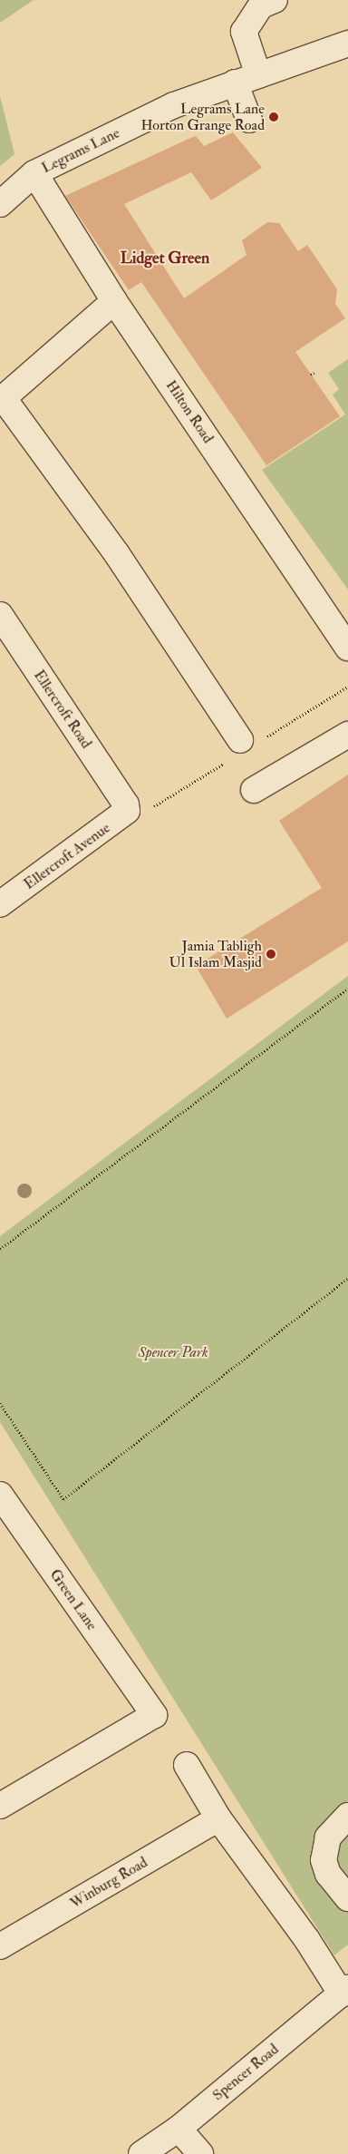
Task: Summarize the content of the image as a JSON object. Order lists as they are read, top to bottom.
{
  "streets": {
    "street": [
      "Legrams Lane",
      "Hilton Road",
      "Ellercroft Road",
      "Ellercroft Avenue",
      "Green Lane",
      "Winburg Road",
      "Spencer Road"
    ]
  },
  "crossings": [
    ["Legrams Lane", "Hilton Road"],
    ["Ellercroft Road", "Ellercroft Avenue"]
  ],
  "districts": ["Lidget Green"],
  "parks": ["Spencer Park"],
  "places": ["Legrams Lane Horton Grange Road", "Jamia Tabligh Ul Islam Masjid"]
}
